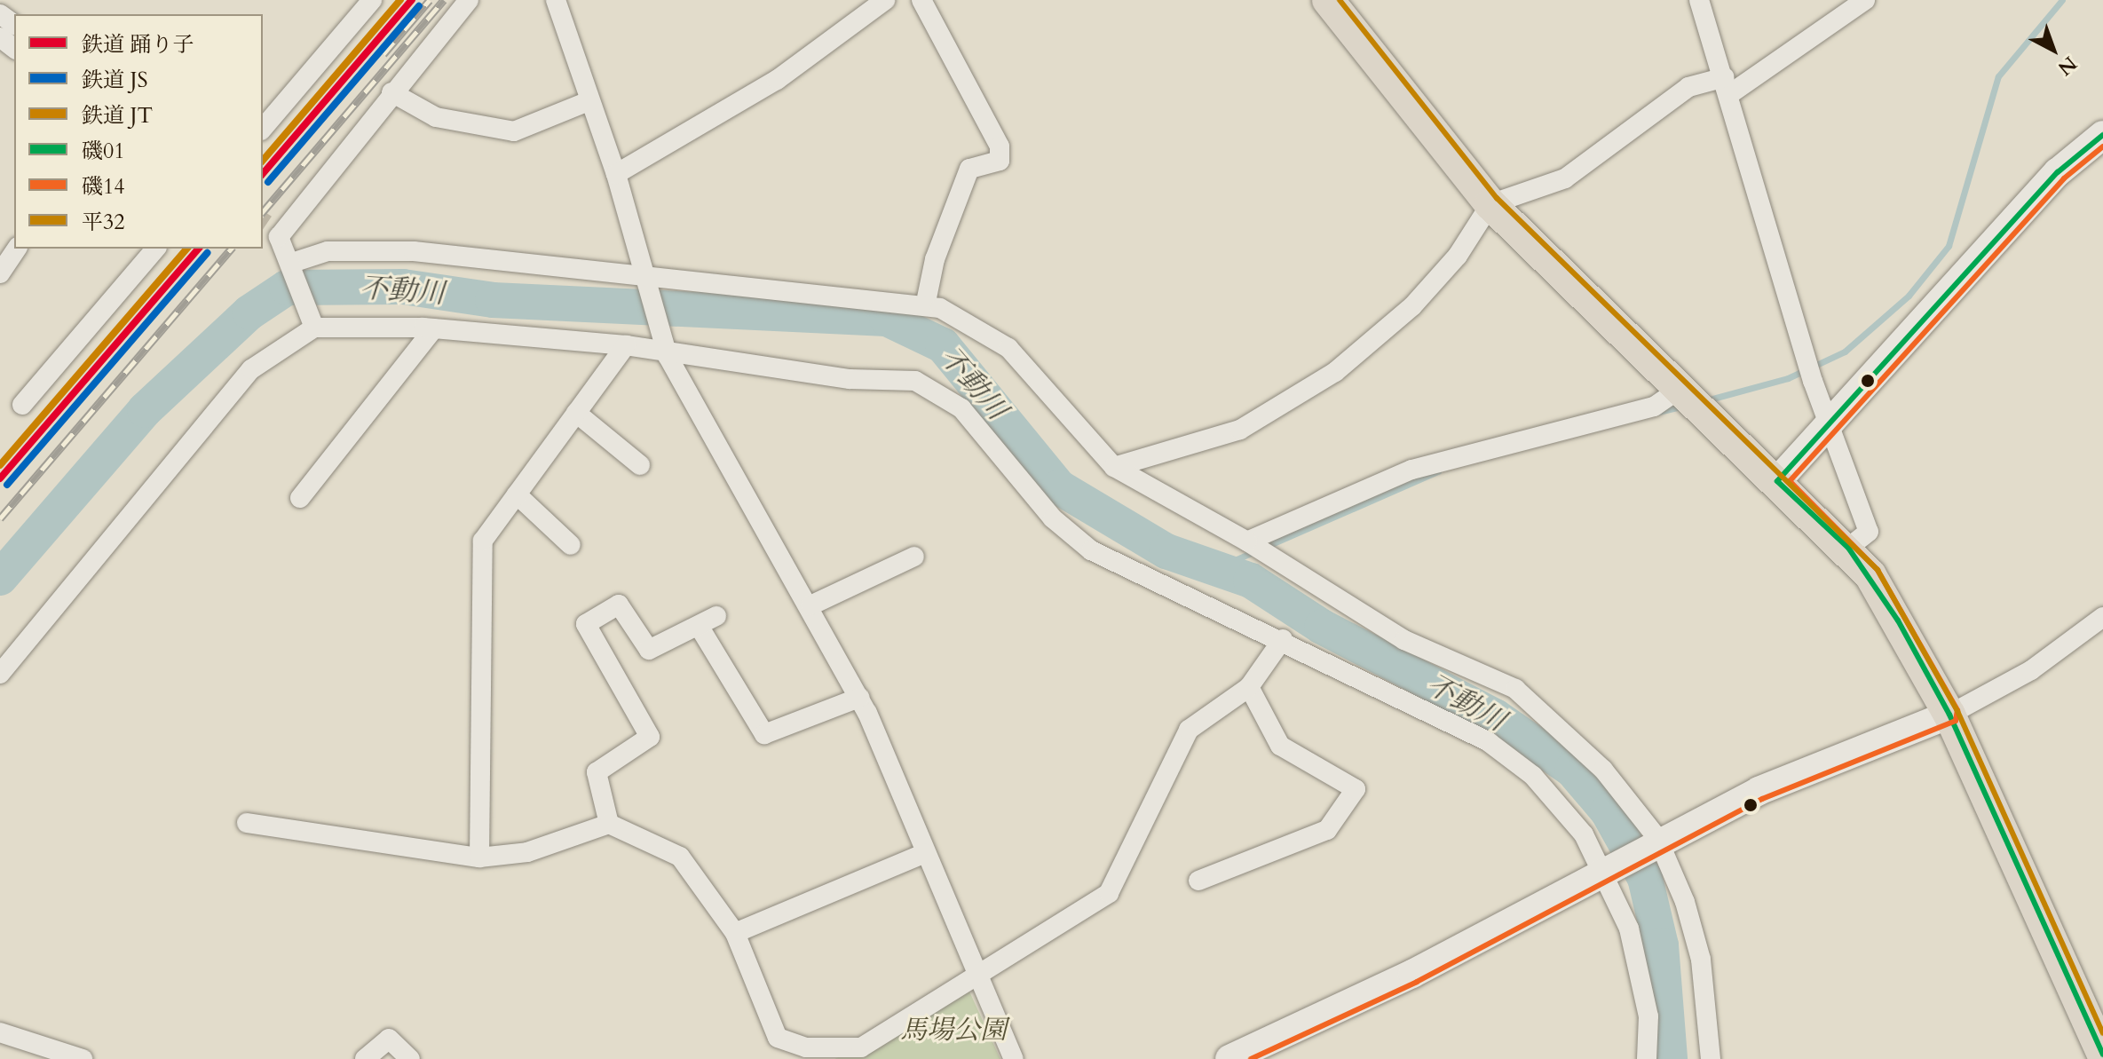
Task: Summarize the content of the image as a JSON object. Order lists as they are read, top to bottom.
{
  "water": ["不動川"],
  "parks": ["馬場公園"],
  "lines": [
    "rail line 踊り子",
    "rail line JT",
    "transit line 平32",
    "rail line JS",
    "transit line 磯01",
    "transit line 磯14"
  ],
  "legend": [
    "鉄道 踊り子",
    "鉄道 JS",
    "鉄道 JT",
    "磯01",
    "磯14",
    "平32"
  ],
  "north": "bottom right"
}
